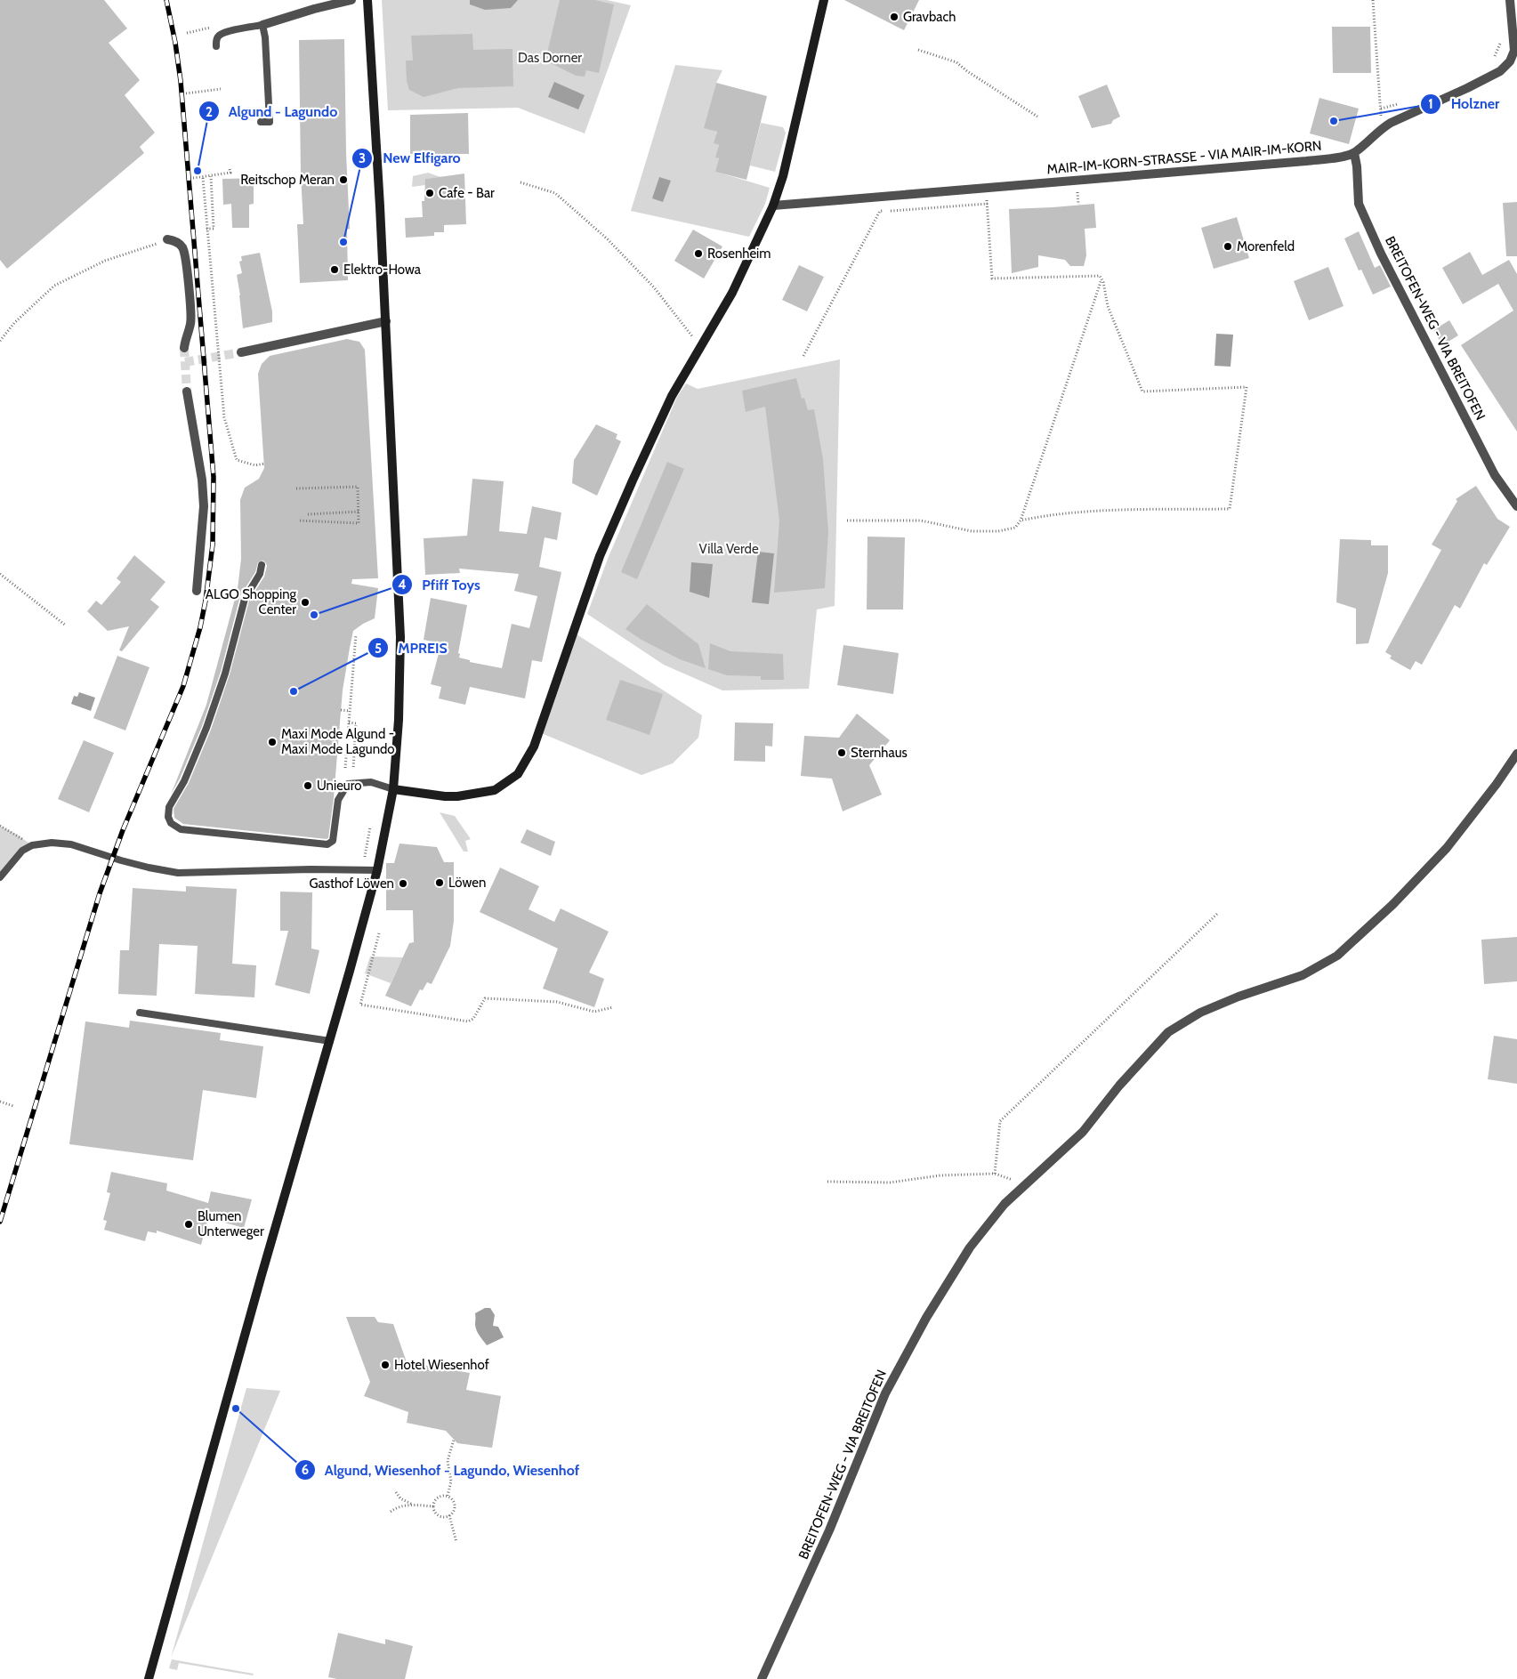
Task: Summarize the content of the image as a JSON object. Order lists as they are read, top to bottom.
{
  "streets": {
    "street": ["MAIR-IM-KORN-STRASSE - VIA MAIR-IM-KORN", "BREITOFEN-WEG - VIA BREITOFEN"]
  },
  "crossings": [
    ["MAIR-IM-KORN-STRASSE - VIA MAIR-IM-KORN", "BREITOFEN-WEG - VIA BREITOFEN"]
  ],
  "parks": ["Das Dorner", "Villa Verde"],
  "places": [
    "Gravbach",
    "Holzner",
    "Algund - Lagundo",
    "Reitschop Meran",
    "Cafe - Bar",
    "New Elfigaro",
    "Morenfeld",
    "Rosenheim",
    "Elektro-Howa",
    "ALGO Shopping Center",
    "Pfiff Toys",
    "MPREIS",
    "Maxi Mode Algund - Maxi Mode Lagundo",
    "Sternhaus",
    "Unieuro",
    "Löwen",
    "Gasthof Löwen",
    "Blumen Unterweger",
    "Hotel Wiesenhof",
    "Algund, Wiesenhof - Lagundo, Wiesenhof"
  ]
}
